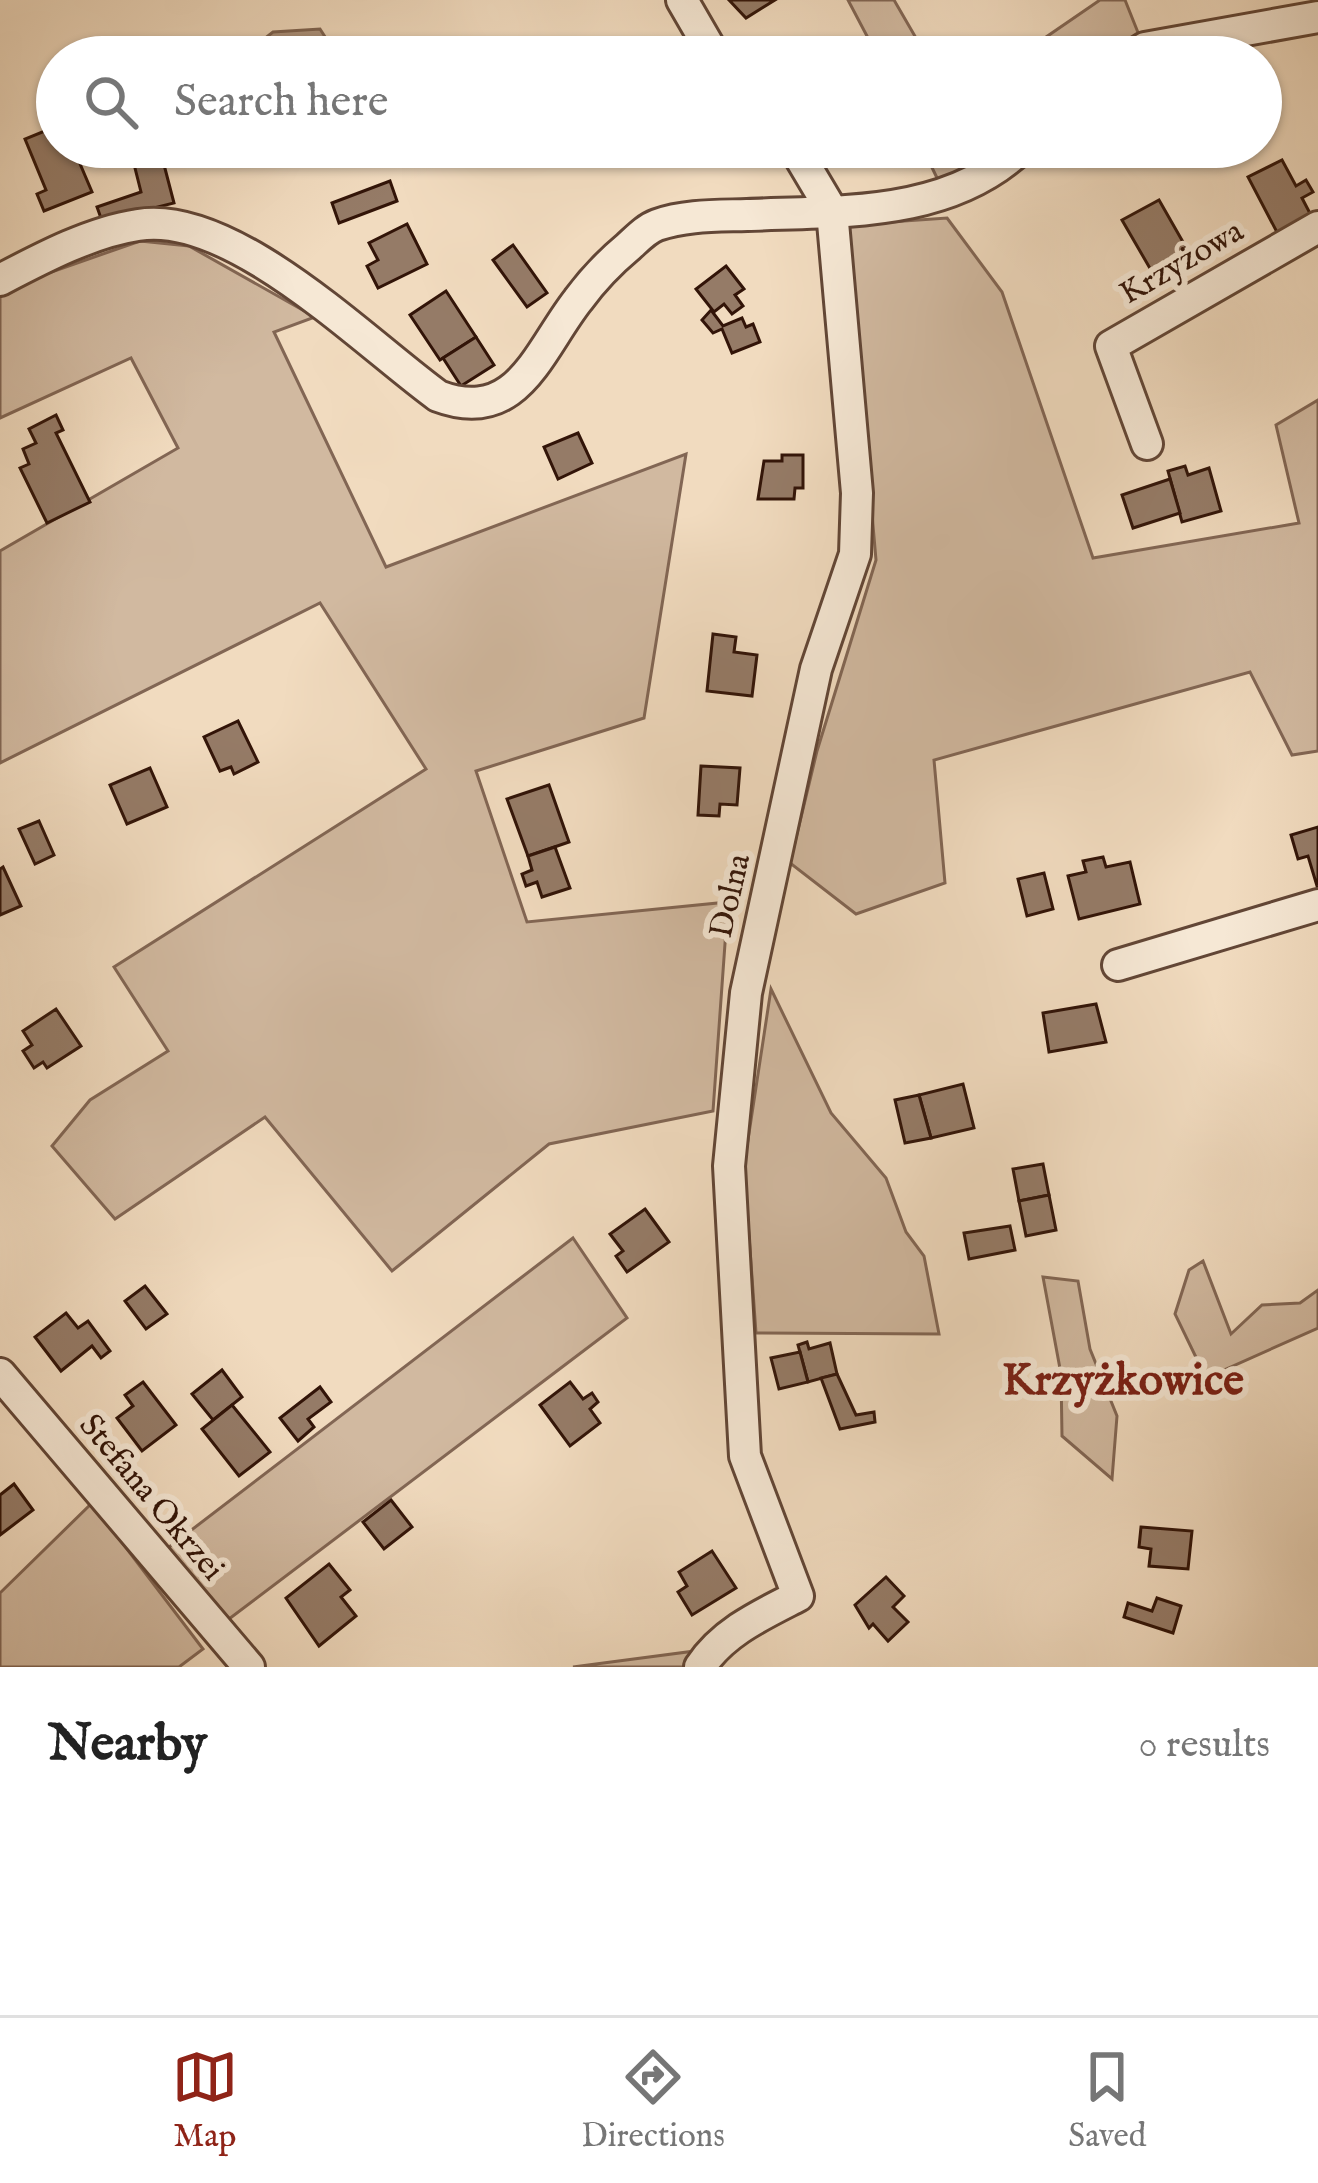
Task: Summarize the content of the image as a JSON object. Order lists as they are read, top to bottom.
{
  "streets": {
    "street": ["Krzyżowa", "Dolna", "Stefana Okrzei"]
  },
  "districts": ["Krzyżkowice"],
  "page": {
    "search": "Search here",
    "heading": ["Nearby", "0 results"],
    "nav": ["Map", "Directions", "Saved"]
  }
}
